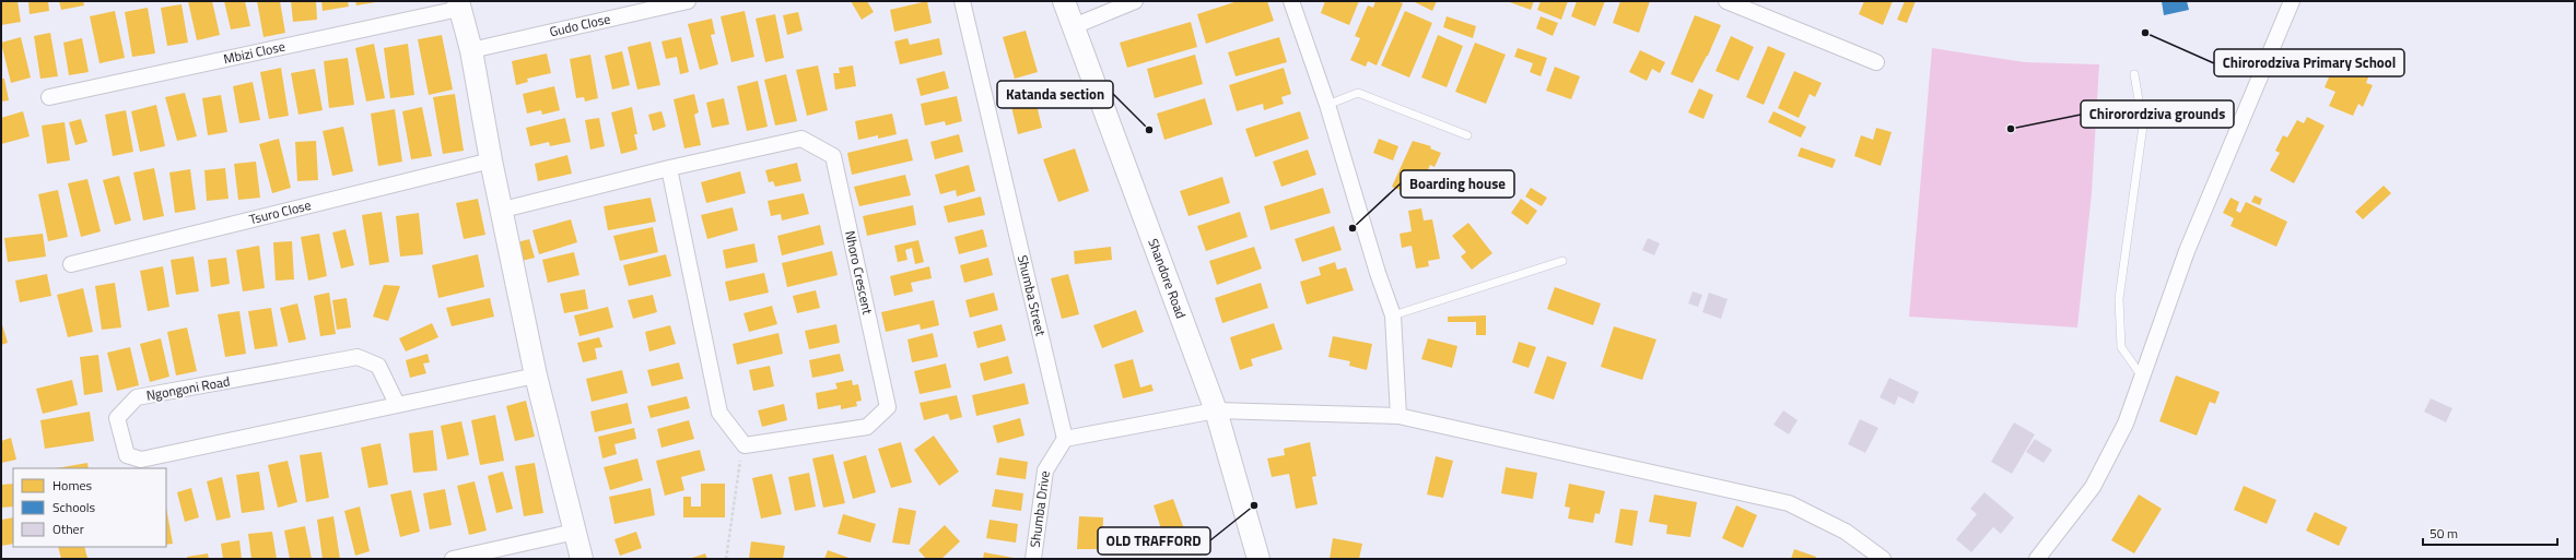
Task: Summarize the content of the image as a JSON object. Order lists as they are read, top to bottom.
{
  "streets": {
    "street": [
      "Gudo Close",
      "Mbizi Close",
      "Tsuro Close",
      "Nhoro Crescent",
      "Shandore Road",
      "Shumba Street",
      "Ngongoni Road",
      "Shumba Drive"
    ]
  },
  "crossings": [
    ["Shumba Street", "Shumba Drive"]
  ],
  "places": [
    "Chirorodziva Primary School",
    "Chirorordziva grounds",
    "Katanda section",
    "Boarding house",
    "OLD TRAFFORD"
  ],
  "legend": ["Homes", "Schools", "Other"],
  "scale_bar": "50 m"
}
